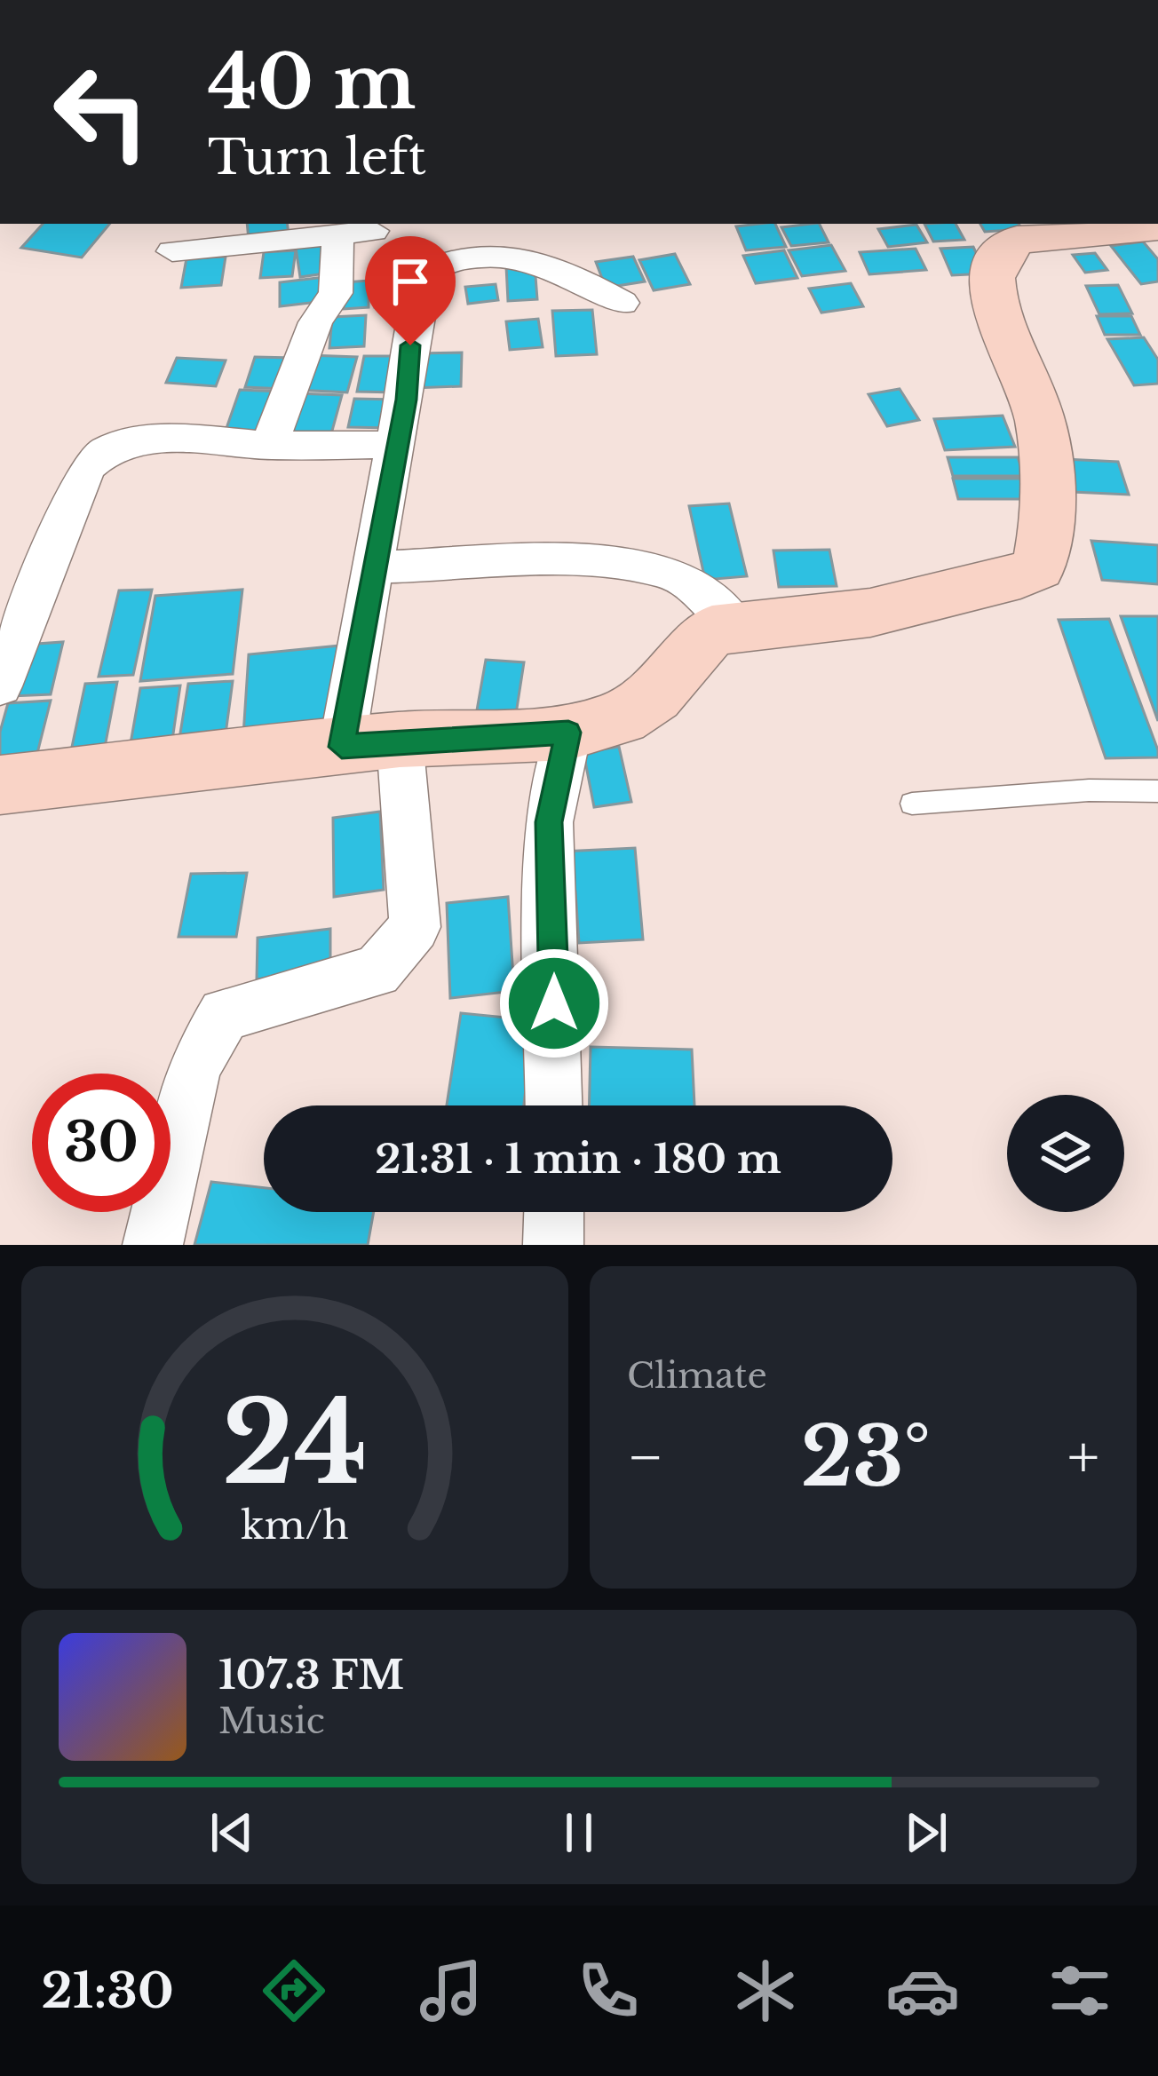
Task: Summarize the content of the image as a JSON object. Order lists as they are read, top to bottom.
{
  "page": {
    "turn": ["40 m", "Turn left"],
    "limit": "30",
    "trip": "21:31 · 1 min · 180 m",
    "tile": "Climate",
    "heat": ["−", "23°", "+"],
    "song": ["107.3 FM", "Music"],
    "tabs": "21:30",
    "gauge": ["24", "km/h"]
  }
}
